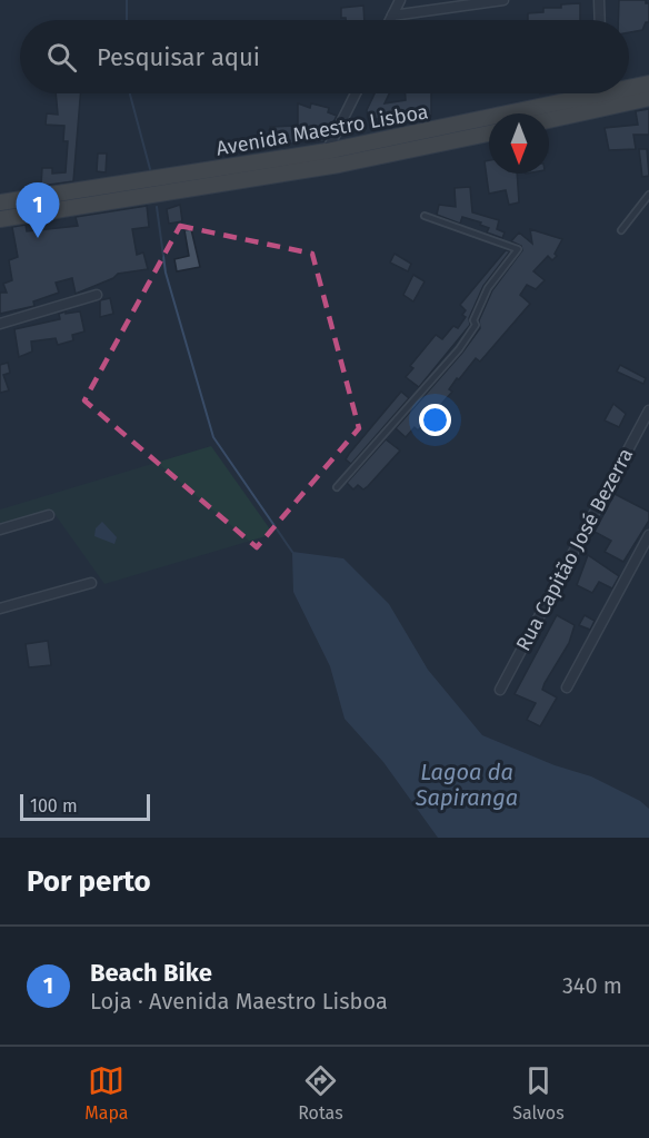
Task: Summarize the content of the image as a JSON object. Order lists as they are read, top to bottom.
{
  "streets": {
    "highway": ["Avenida Maestro Lisboa"],
    "street": ["Rua Capitão José Bezerra"]
  },
  "water": ["Lagoa da Sapiranga"],
  "scale_bar": "100 m",
  "north": "bottom",
  "page": {
    "search": "Pesquisar aqui",
    "pins": "1",
    "scale": "100 m",
    "heading": "Por perto",
    "list": [
      {
        "mark": "1",
        "name": "Beach Bike",
        "note": "Loja · Avenida Maestro Lisboa",
        "value": "340 m"
      }
    ],
    "nav": ["Mapa", "Rotas", "Salvos"]
  }
}
